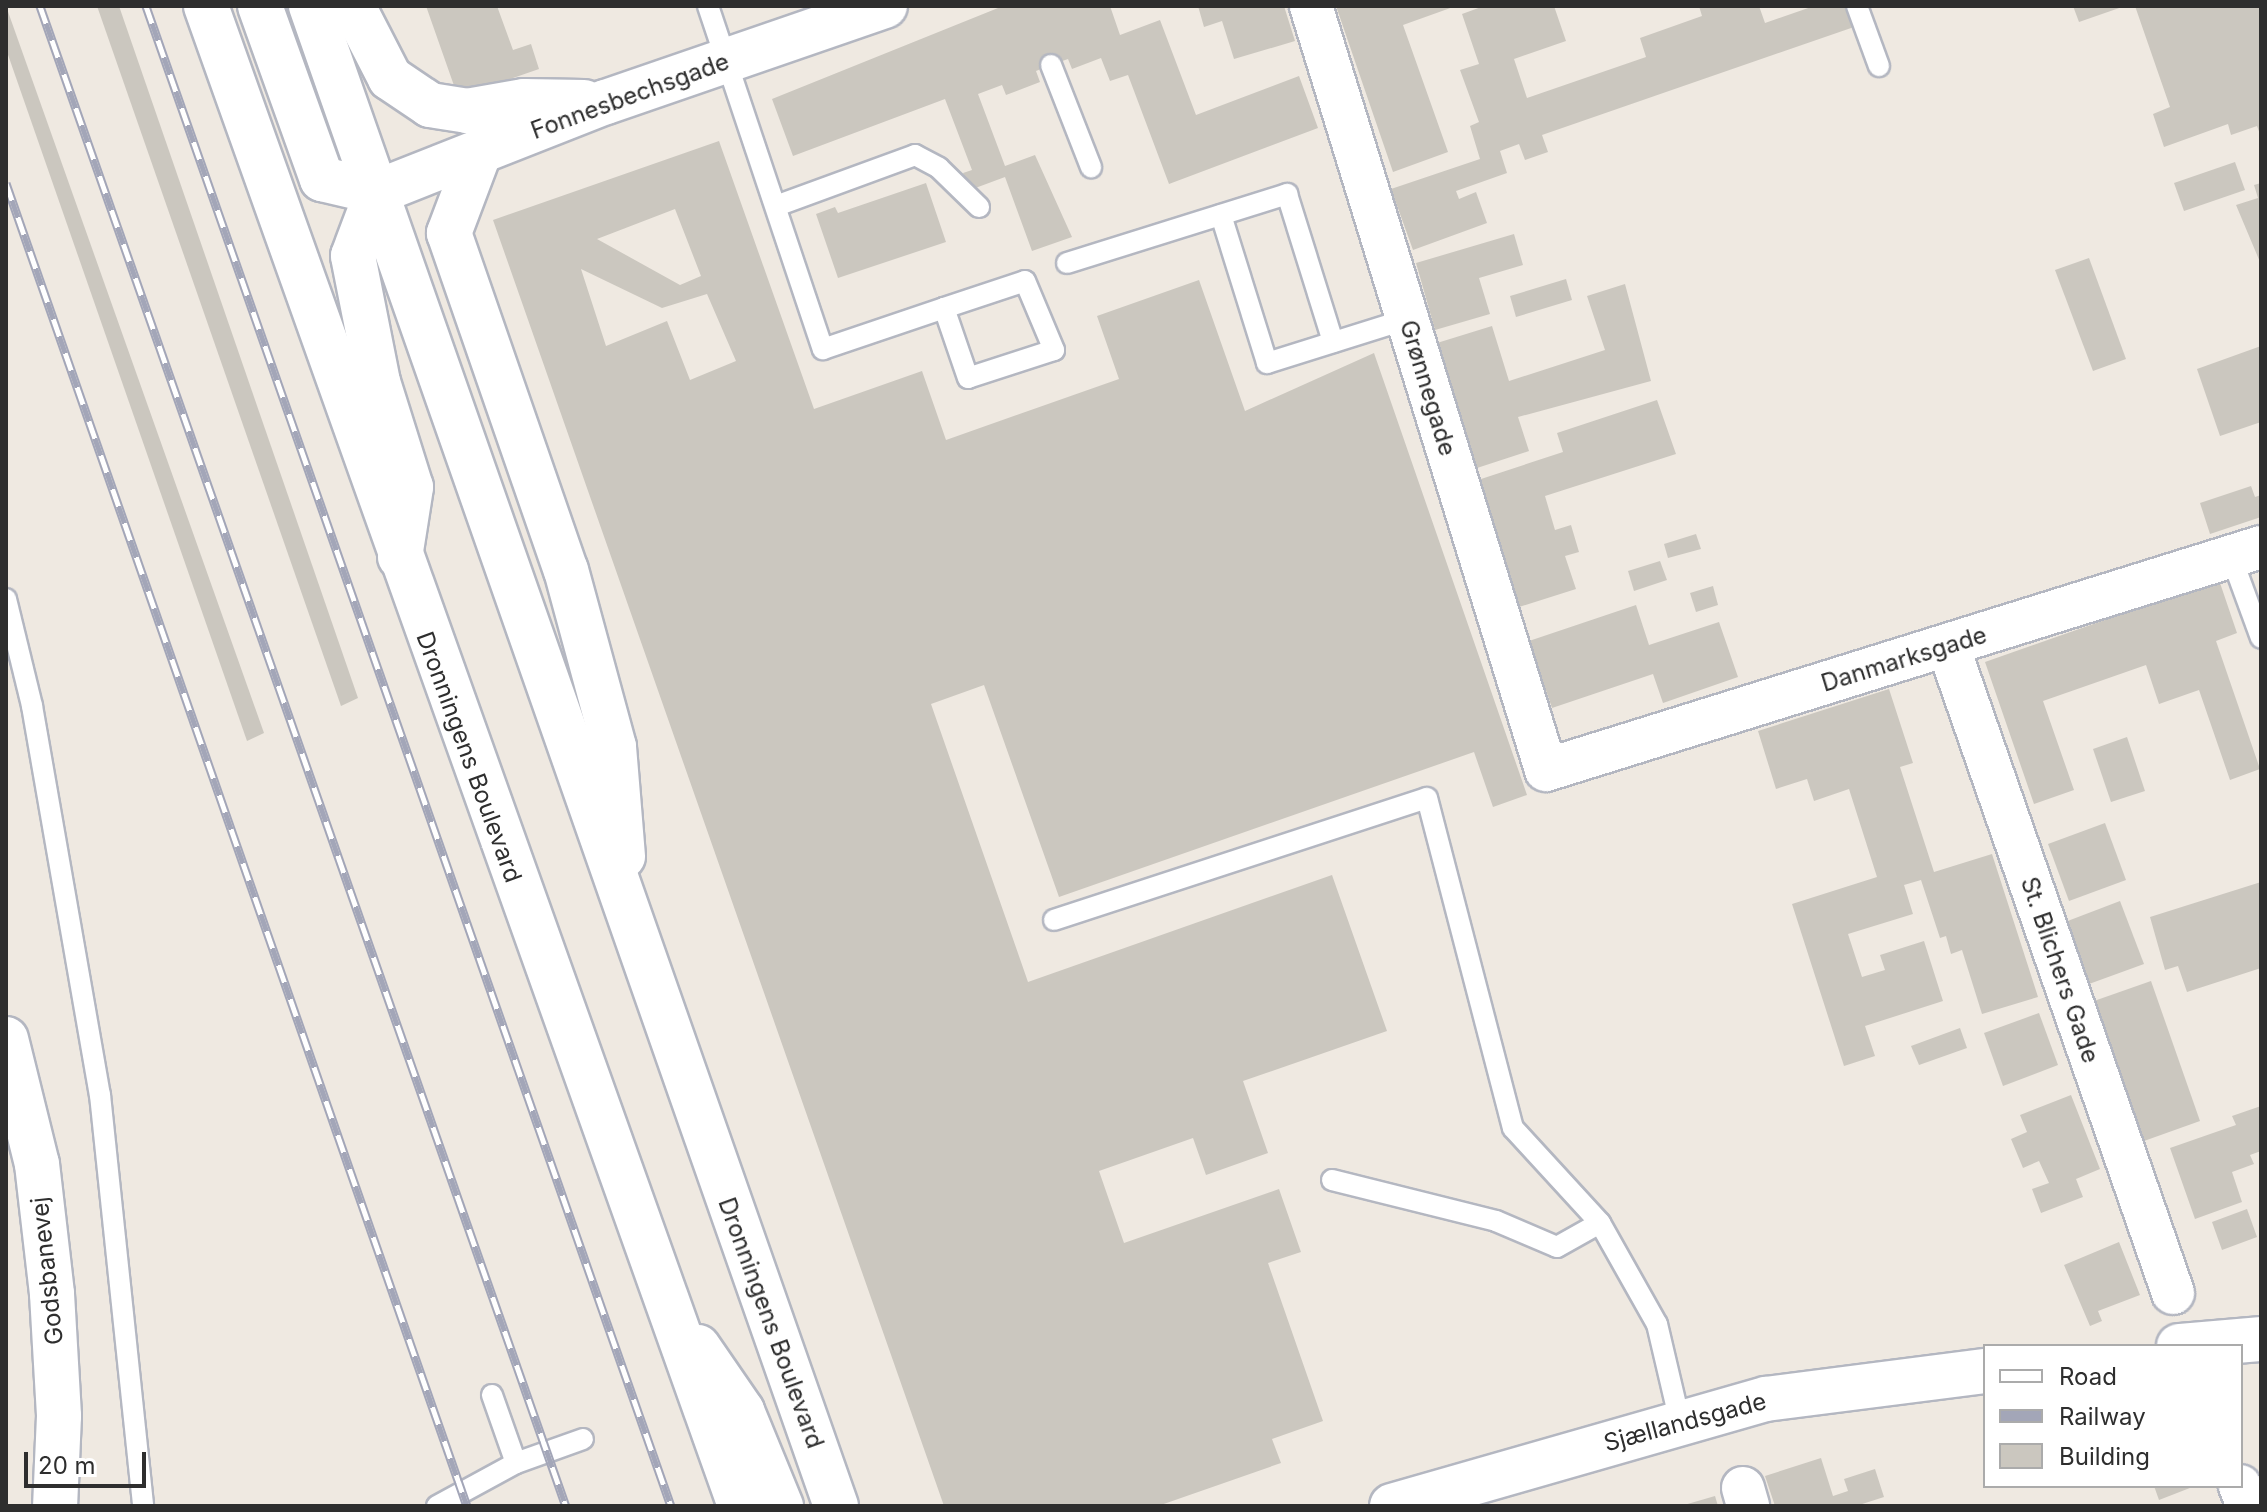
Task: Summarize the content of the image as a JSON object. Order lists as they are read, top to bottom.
{
  "streets": {
    "main road": [
      "Fonnesbechsgade",
      "Dronningens Boulevard",
      "Godsbanevej",
      "Sjællandsgade"
    ],
    "street": ["Grønnegade", "Danmarksgade", "St. Blichers Gade"]
  },
  "crossings": [
    ["Fonnesbechsgade", "Dronningens Boulevard"],
    ["Grønnegade", "Danmarksgade"],
    ["Danmarksgade", "St. Blichers Gade"]
  ],
  "legend": ["Road", "Railway", "Building"],
  "scale_bar": "20 m"
}
